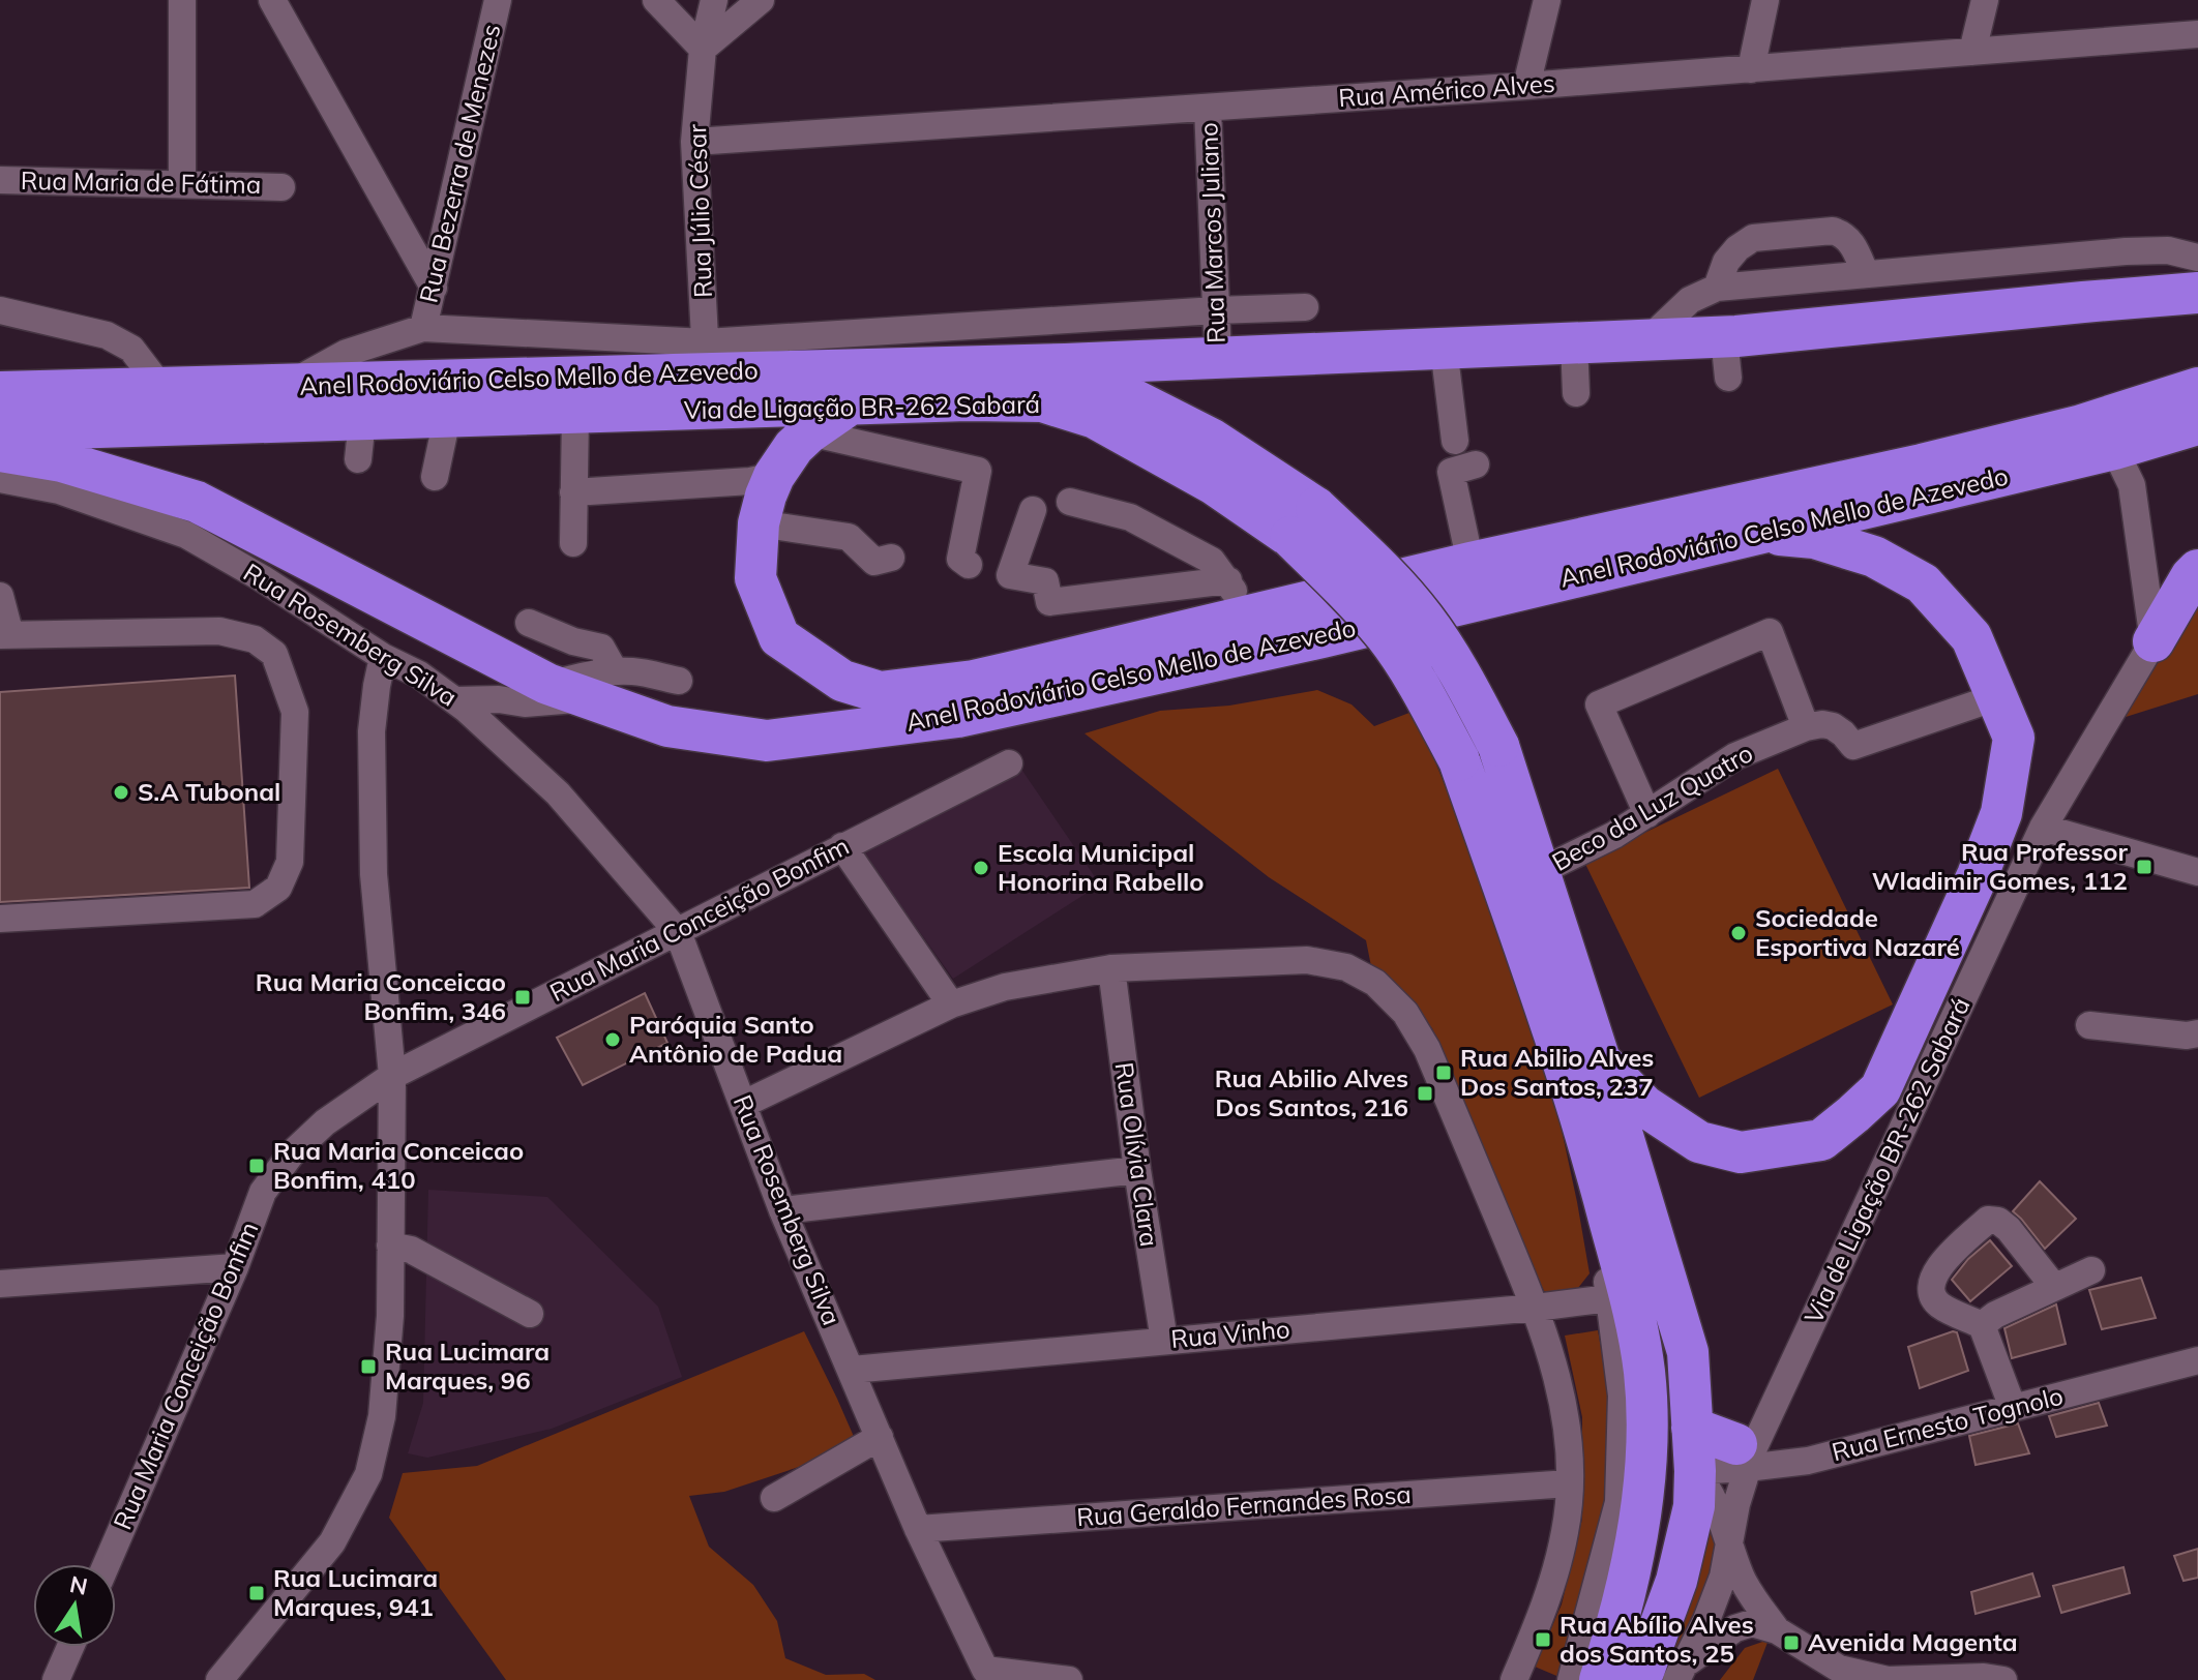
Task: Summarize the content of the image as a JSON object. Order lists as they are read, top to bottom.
{
  "streets": {
    "highway": ["Anel Rodoviário Celso Mello de Azevedo", "Via de Ligação BR-262 Sabará"],
    "street": [
      "Rua Américo Alves",
      "Rua Bezerra de Menezes",
      "Rua Maria de Fátima",
      "Rua Júlio César",
      "Rua Marcos Juliano",
      "Rua Rosemberg Silva",
      "Beco da Luz Quatro",
      "Rua Maria Conceição Bonfim",
      "Rua Olívia Clara",
      "Rua Vinho",
      "Rua Ernesto Tognolo",
      "Rua Geraldo Fernandes Rosa"
    ]
  },
  "crossings": [
    ["Rua Américo Alves", "Rua Júlio César"],
    ["Rua Américo Alves", "Rua Marcos Juliano"],
    ["Rua Júlio César", "Anel Rodoviário Celso Mello de Azevedo"],
    ["Rua Marcos Juliano", "Anel Rodoviário Celso Mello de Azevedo"],
    ["Anel Rodoviário Celso Mello de Azevedo", "Via de Ligação BR-262 Sabará"],
    ["Via de Ligação BR-262 Sabará", "Beco da Luz Quatro"],
    ["Via de Ligação BR-262 Sabará", "Rua Vinho"],
    ["Via de Ligação BR-262 Sabará", "Rua Ernesto Tognolo"],
    ["Rua Rosemberg Silva", "Rua Maria Conceição Bonfim"],
    ["Rua Rosemberg Silva", "Rua Vinho"],
    ["Rua Rosemberg Silva", "Rua Geraldo Fernandes Rosa"],
    ["Rua Olívia Clara", "Rua Vinho"]
  ],
  "places": {
    "other": [
      "S.A Tubonal",
      "Escola Municipal Honorina Rabello",
      "Sociedade Esportiva Nazaré",
      "Paróquia Santo Antônio de Padua"
    ],
    "transit": [
      "Rua Professor Wladimir Gomes, 112",
      "Rua Maria Conceicao Bonfim, 346",
      "Rua Abilio Alves Dos Santos, 237",
      "Rua Abilio Alves Dos Santos, 216",
      "Rua Maria Conceicao Bonfim, 410",
      "Rua Lucimara Marques, 96",
      "Rua Lucimara Marques, 941",
      "Rua Abílio Alves dos Santos, 25",
      "Avenida Magenta"
    ]
  },
  "north": "top"
}
